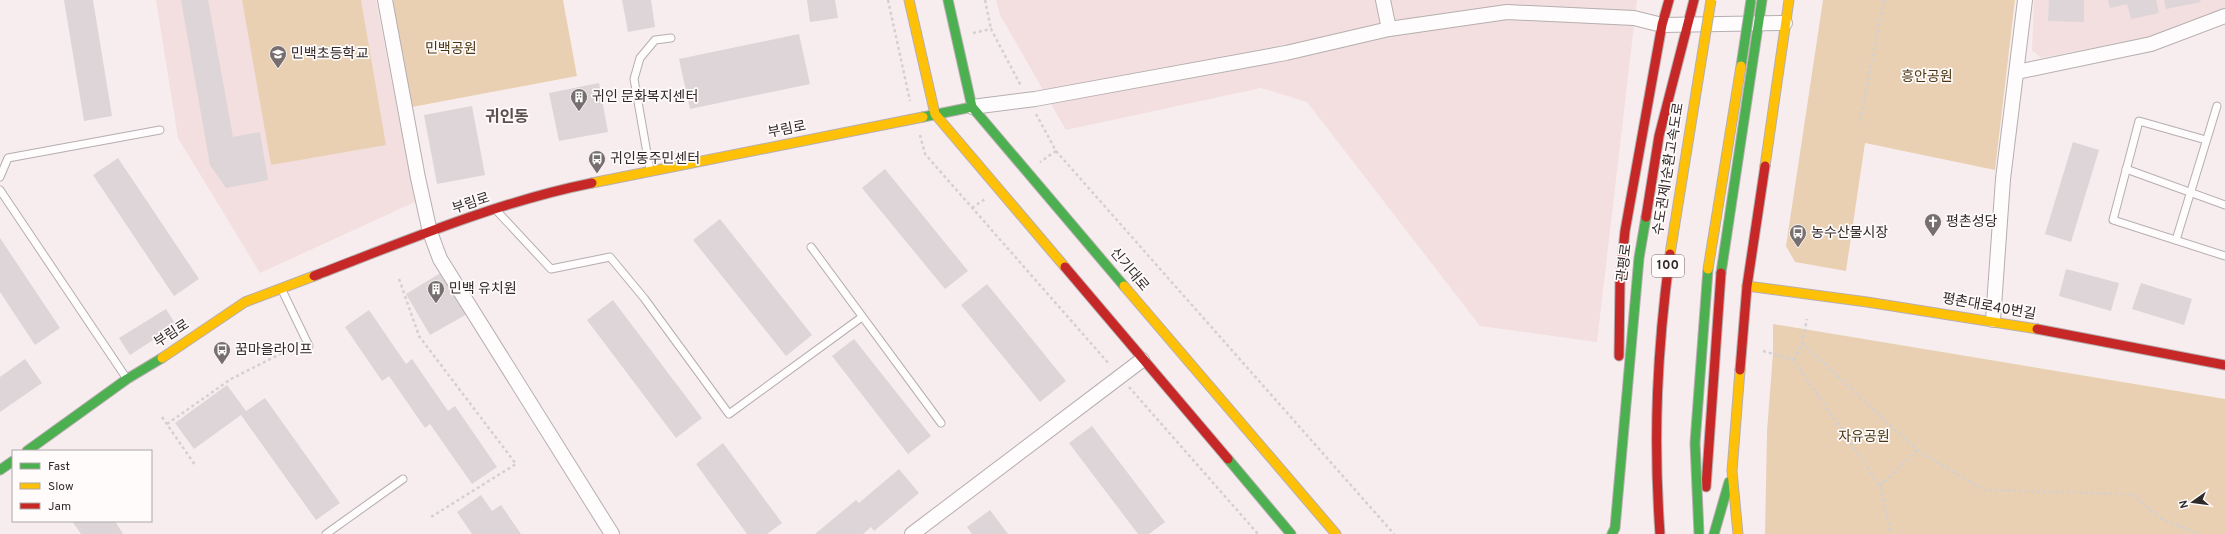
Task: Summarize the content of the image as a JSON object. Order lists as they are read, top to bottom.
{
  "streets": {
    "main road": [
      "부림로",
      "수도권제1순환고속도로",
      "관평로",
      "100",
      "신기대로",
      "평촌대로40번길"
    ]
  },
  "crossings": [
    ["부림로", "신기대로"]
  ],
  "districts": ["귀인동"],
  "parks": ["민백공원", "흥안공원", "자유공원"],
  "places": {
    "school or university": ["민백초등학교"],
    "building": ["귀인 문화복지센터", "민백 유치원"],
    "bus stop": ["귀인동주민센터", "농수산물시장", "꿈마을라이프"],
    "church": ["평촌성당"]
  },
  "legend": ["Fast", "Slow", "Jam"],
  "north": "left"
}
